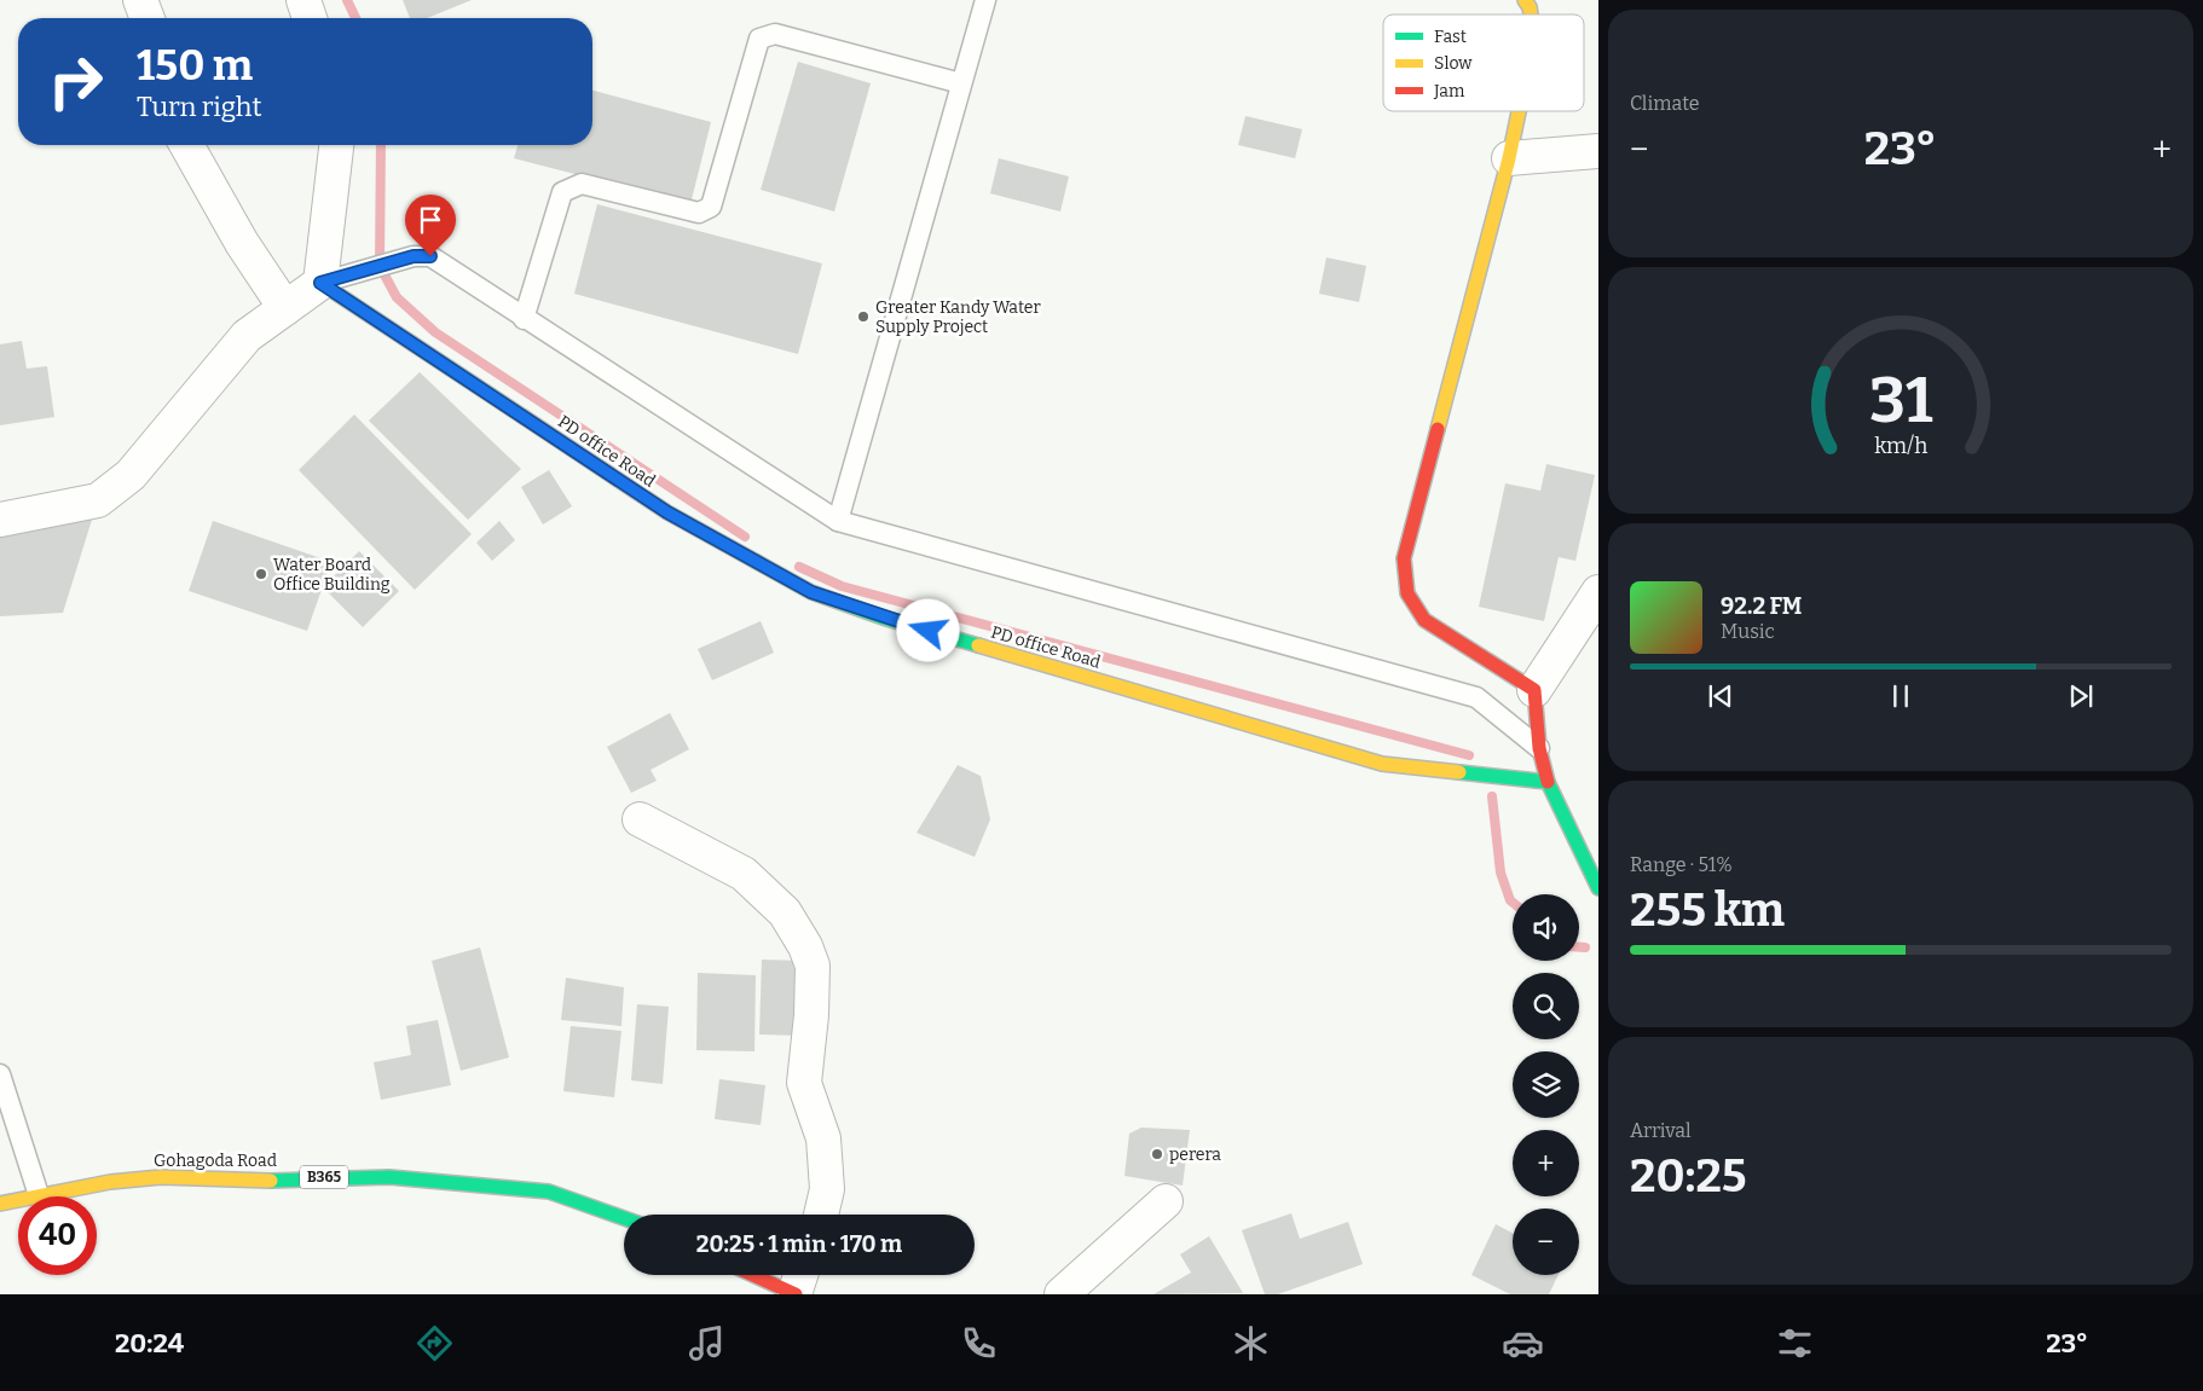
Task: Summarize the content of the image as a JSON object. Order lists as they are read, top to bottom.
{
  "streets": {
    "street": ["PD office Road", "Gohagoda Road", "B365"]
  },
  "places": ["Greater Kandy Water Supply Project", "Water Board Office Building", "perera"],
  "legend": ["Fast", "Slow", "Jam"],
  "page": {
    "tile": [
      "Climate",
      ["Range · 51%", "255 km"],
      ["Arrival", "20:25"]
    ],
    "turn": ["150 m", "Turn right"],
    "heat": ["−", "23°", "+"],
    "song": ["92.2 FM", "Music"],
    "map_buttons": ["+", "−"],
    "limit": "40",
    "trip": "20:25 · 1 min · 170 m",
    "tabs": ["20:24", "23°"],
    "gauge": ["31", "km/h"]
  }
}
